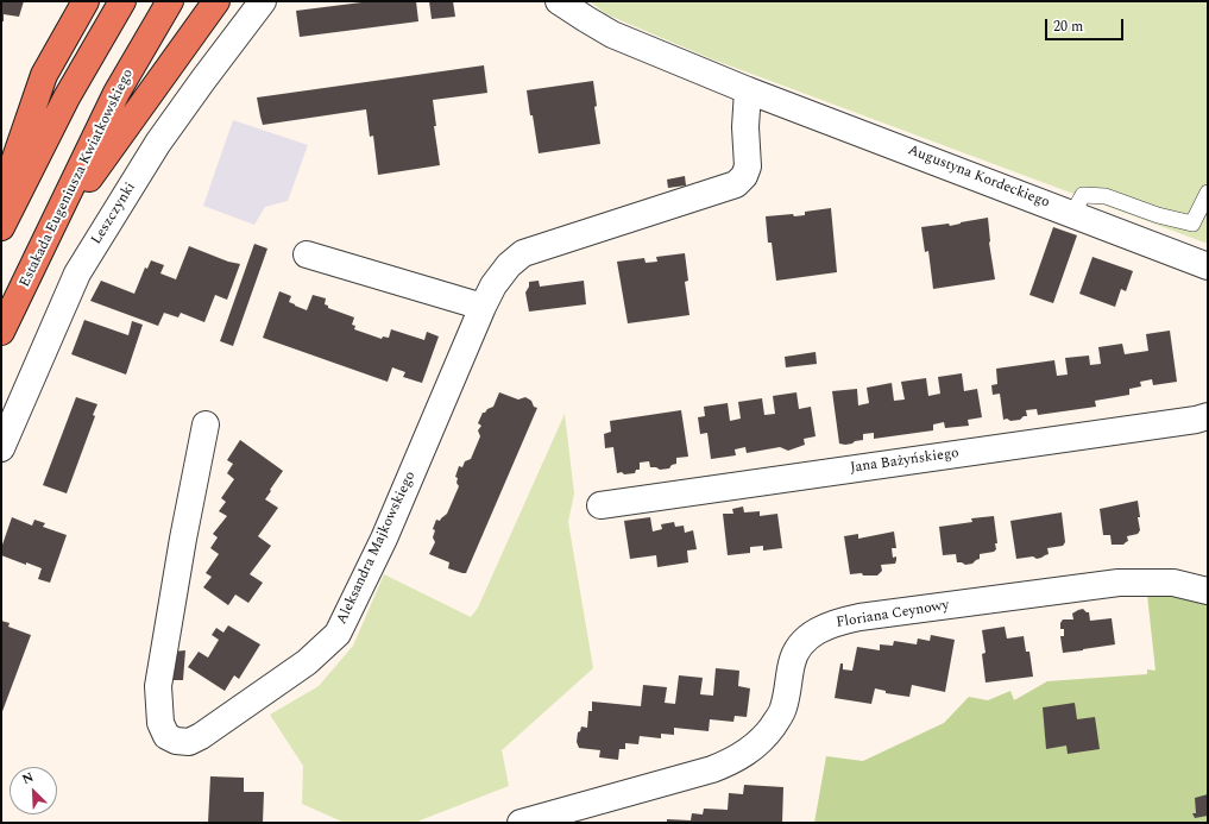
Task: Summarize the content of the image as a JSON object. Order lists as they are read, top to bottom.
{
  "streets": {
    "highway": ["Estakada Eugeniusza Kwiatkowskiego"],
    "street": [
      "Augustyna Kordeckiego",
      "Leszczynki",
      "Jana Bażyńskiego",
      "Aleksandra Majkowskiego",
      "Floriana Ceynowy"
    ]
  },
  "scale_bar": "20 m",
  "north": "top left"
}
